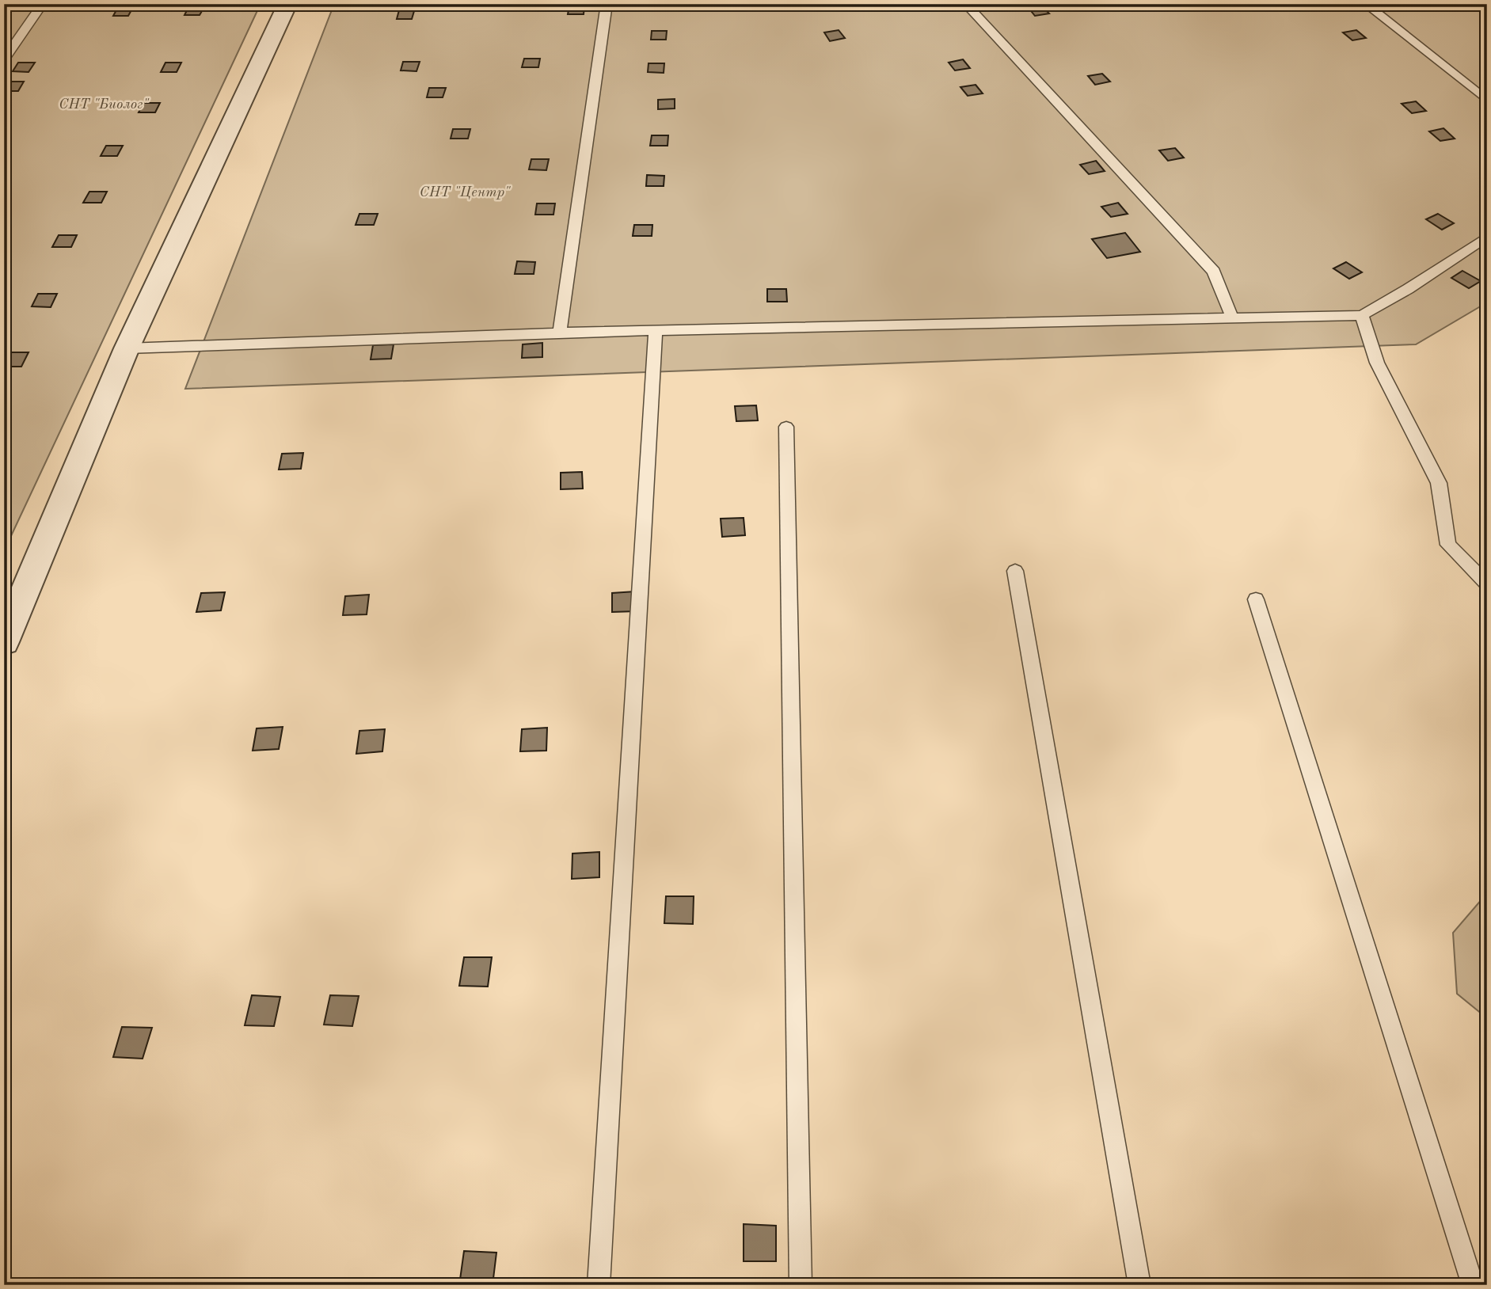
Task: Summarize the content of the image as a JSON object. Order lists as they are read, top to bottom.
{
  "parks": ["СНТ \"Биолог\"", "СНТ \"Центр\""]
}
